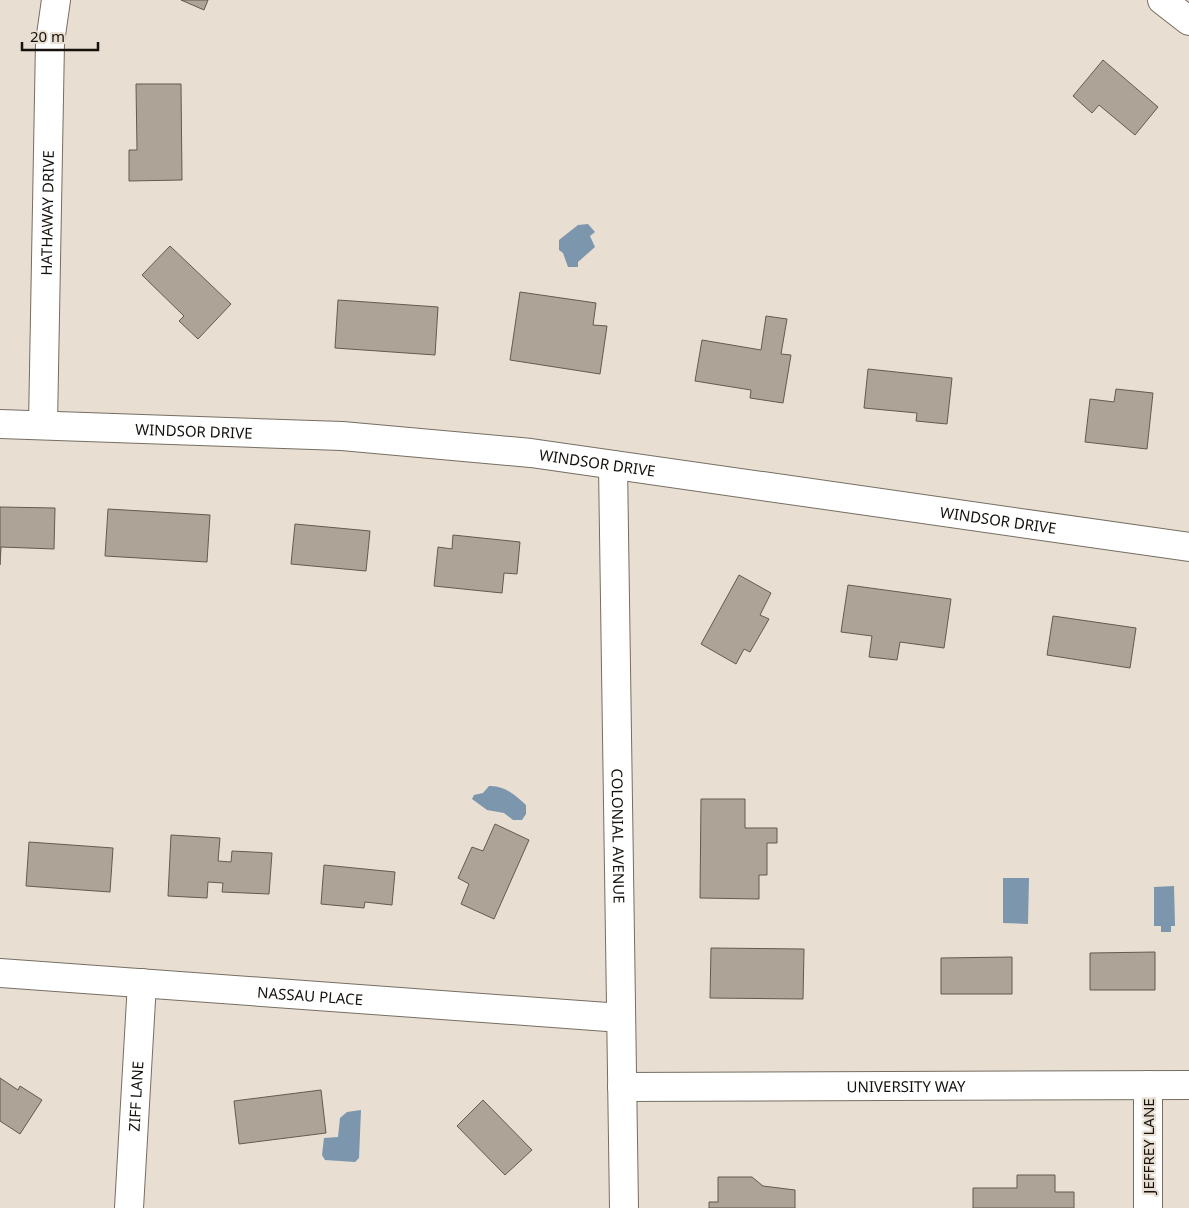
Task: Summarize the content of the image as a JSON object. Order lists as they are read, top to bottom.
{
  "streets": {
    "street": [
      "HATHAWAY DRIVE",
      "WINDSOR DRIVE",
      "COLONIAL AVENUE",
      "NASSAU PLACE",
      "UNIVERSITY WAY",
      "ZIFF LANE",
      "JEFFREY LANE"
    ]
  },
  "crossings": [
    ["HATHAWAY DRIVE", "WINDSOR DRIVE"],
    ["WINDSOR DRIVE", "COLONIAL AVENUE"],
    ["COLONIAL AVENUE", "NASSAU PLACE"],
    ["COLONIAL AVENUE", "UNIVERSITY WAY"],
    ["NASSAU PLACE", "ZIFF LANE"],
    ["UNIVERSITY WAY", "JEFFREY LANE"]
  ],
  "scale_bar": "20 m"
}
